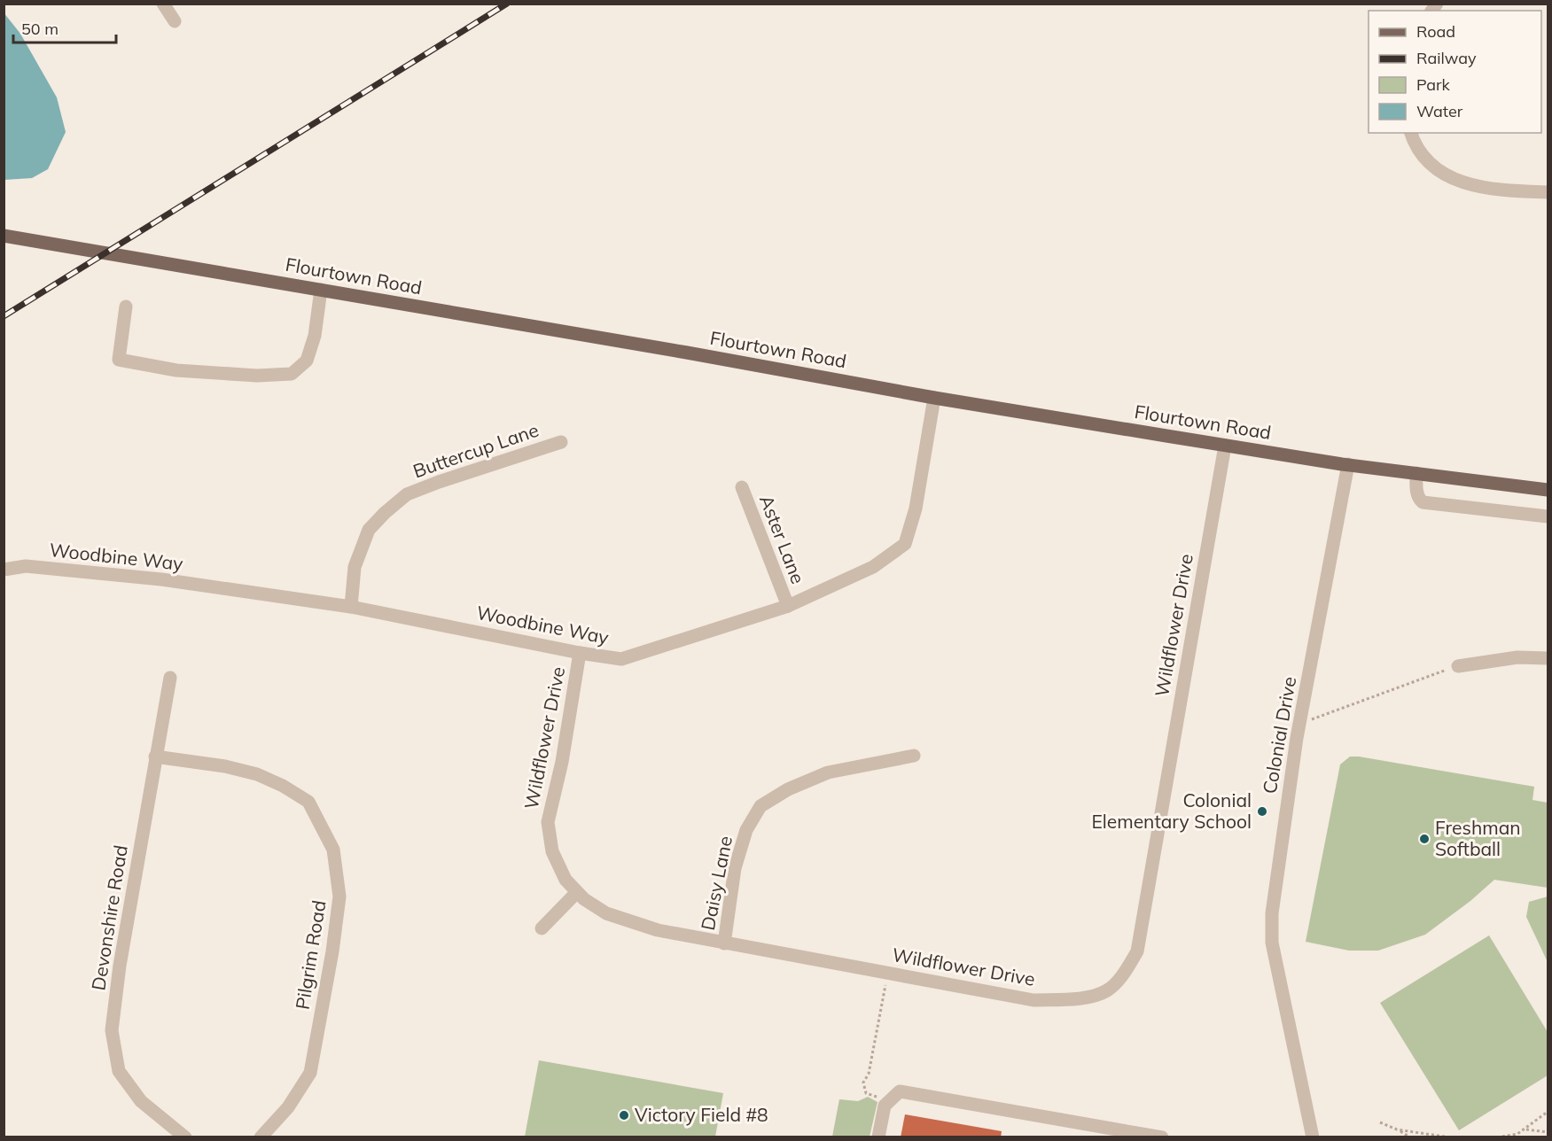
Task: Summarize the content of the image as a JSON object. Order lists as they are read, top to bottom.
{
  "streets": {
    "main road": ["Flourtown Road"],
    "street": [
      "Buttercup Lane",
      "Aster Lane",
      "Woodbine Way",
      "Wildflower Drive",
      "Colonial Drive",
      "Daisy Lane",
      "Devonshire Road",
      "Pilgrim Road"
    ]
  },
  "crossings": [
    ["Flourtown Road", "Woodbine Way"],
    ["Flourtown Road", "Wildflower Drive"],
    ["Flourtown Road", "Colonial Drive"],
    ["Buttercup Lane", "Woodbine Way"],
    ["Aster Lane", "Woodbine Way"],
    ["Woodbine Way", "Wildflower Drive"],
    ["Wildflower Drive", "Daisy Lane"],
    ["Devonshire Road", "Pilgrim Road"]
  ],
  "places": ["Colonial Elementary School", "Freshman Softball", "Victory Field #8"],
  "legend": [
    "Road",
    "Railway",
    "Park",
    "Water"
  ],
  "scale_bar": "50 m"
}
